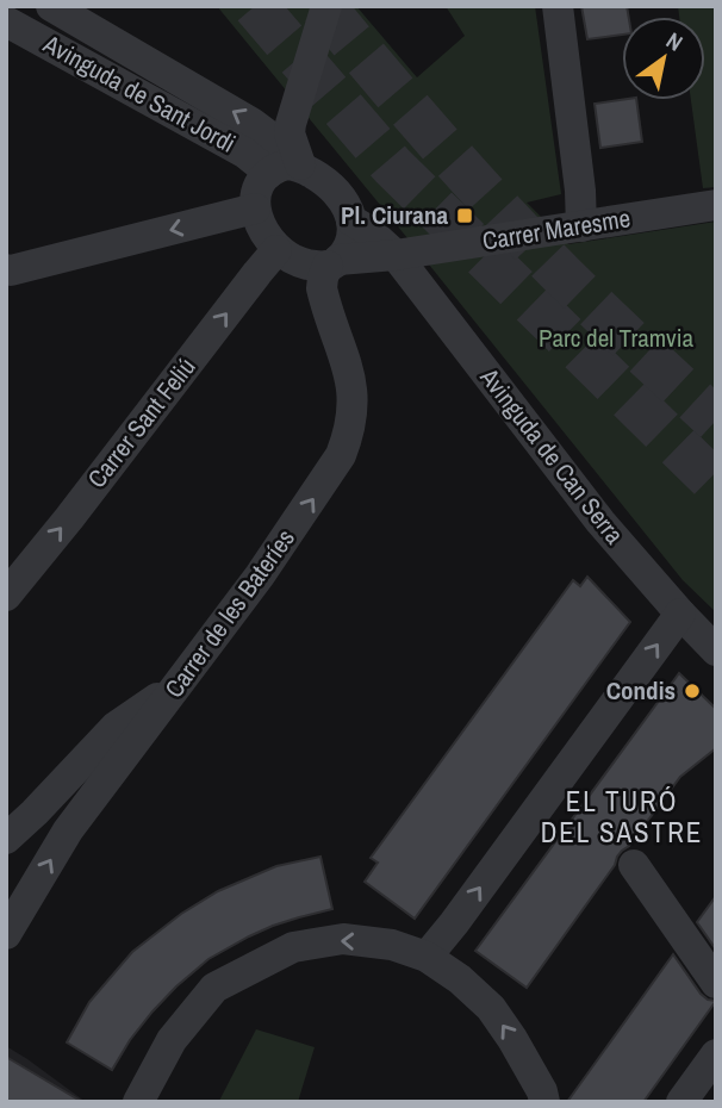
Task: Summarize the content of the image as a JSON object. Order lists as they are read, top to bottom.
{
  "streets": {
    "street": [
      "Avinguda de Sant Jordi",
      "Carrer Maresme",
      "Carrer Sant Feliú",
      "Avinguda de Can Serra",
      "Carrer de les Bateríes"
    ]
  },
  "crossings": [
    ["Avinguda de Sant Jordi", "Carrer Maresme"],
    ["Avinguda de Sant Jordi", "Carrer Sant Feliú"],
    ["Avinguda de Sant Jordi", "Carrer de les Bateríes"],
    ["Carrer Maresme", "Carrer Sant Feliú"],
    ["Carrer Maresme", "Avinguda de Can Serra"],
    ["Carrer Maresme", "Carrer de les Bateríes"],
    ["Carrer Sant Feliú", "Carrer de les Bateríes"]
  ],
  "one_way": ["Carrer Sant Feliú"],
  "districts": ["EL TURÓ DEL SASTRE"],
  "parks": ["Parc del Tramvia"],
  "places": {
    "transit": ["Pl. Ciurana"],
    "other": ["Condis"]
  },
  "north": "top right"
}
